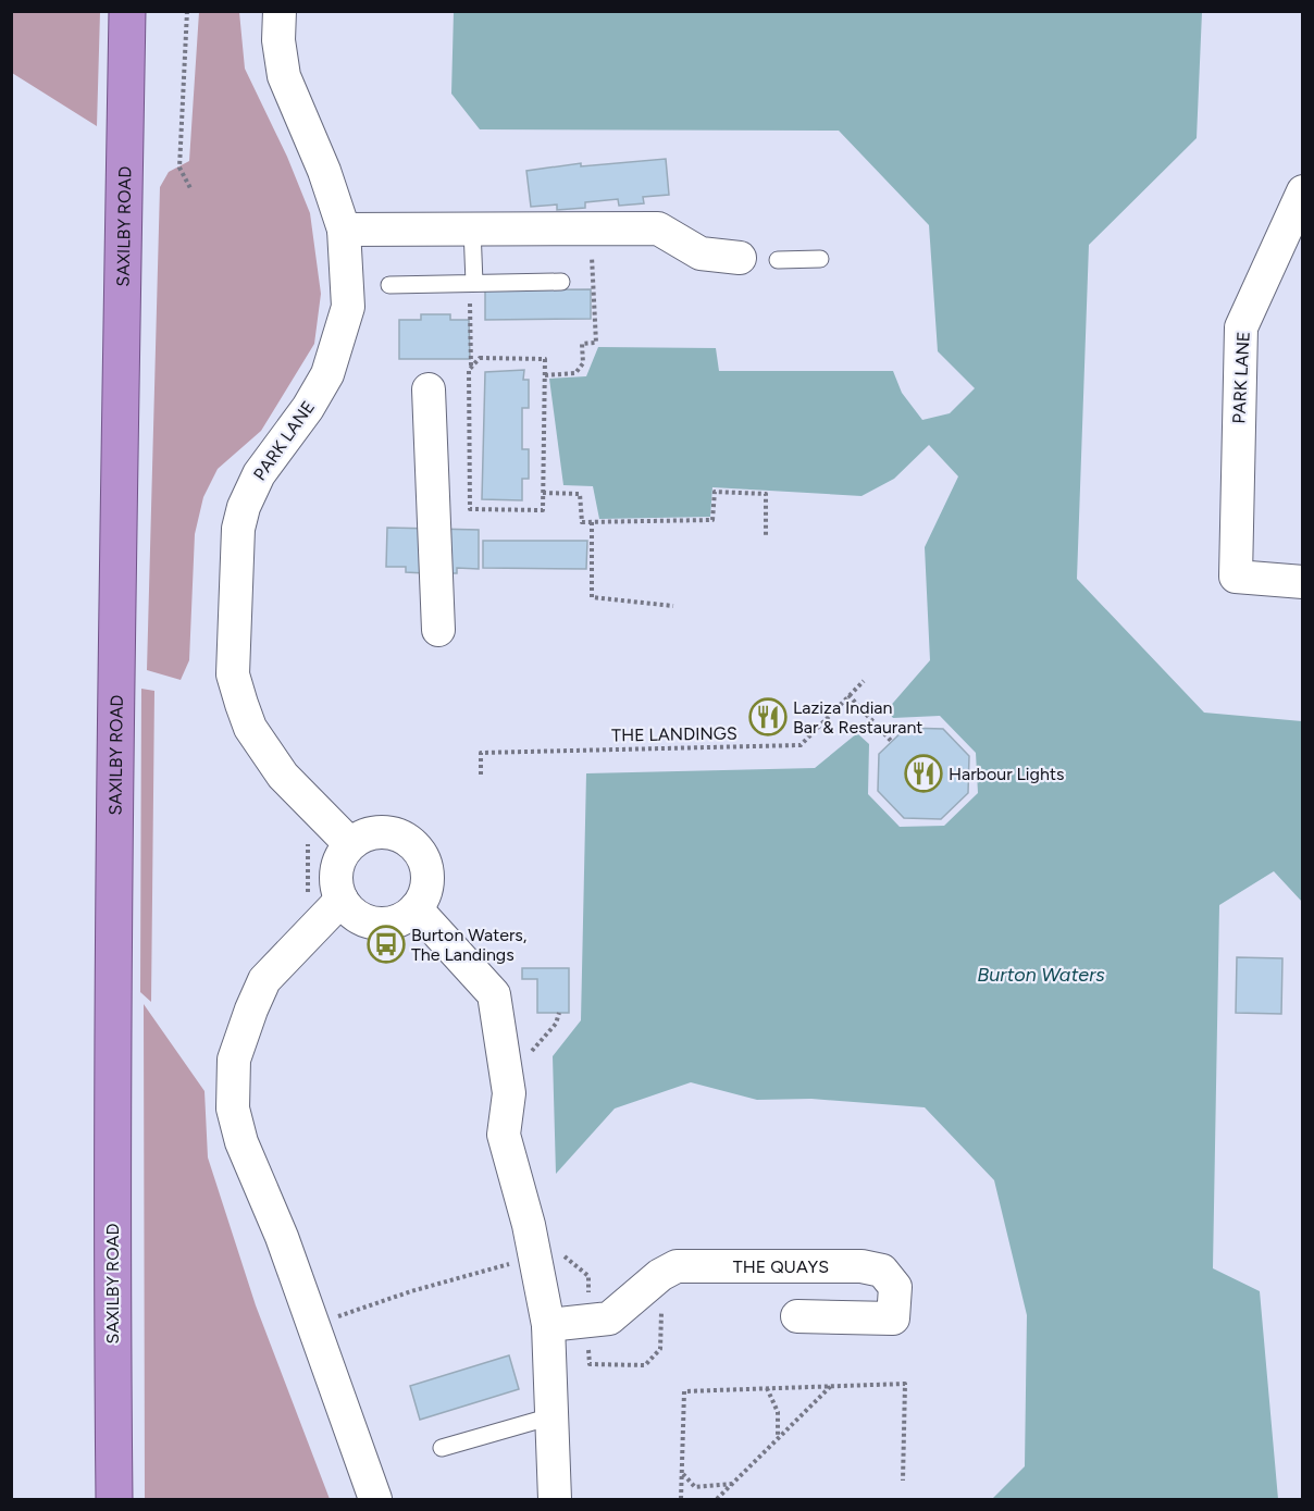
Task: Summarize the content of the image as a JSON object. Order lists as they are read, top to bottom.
{
  "streets": {
    "highway": ["SAXILBY ROAD"],
    "street": ["PARK LANE", "THE QUAYS"],
    "path": ["THE LANDINGS"]
  },
  "water": ["Burton Waters"],
  "places": {
    "restaurant": ["Laziza Indian Bar & Restaurant", "Harbour Lights"],
    "bus stop": ["Burton Waters, The Landings"]
  }
}
